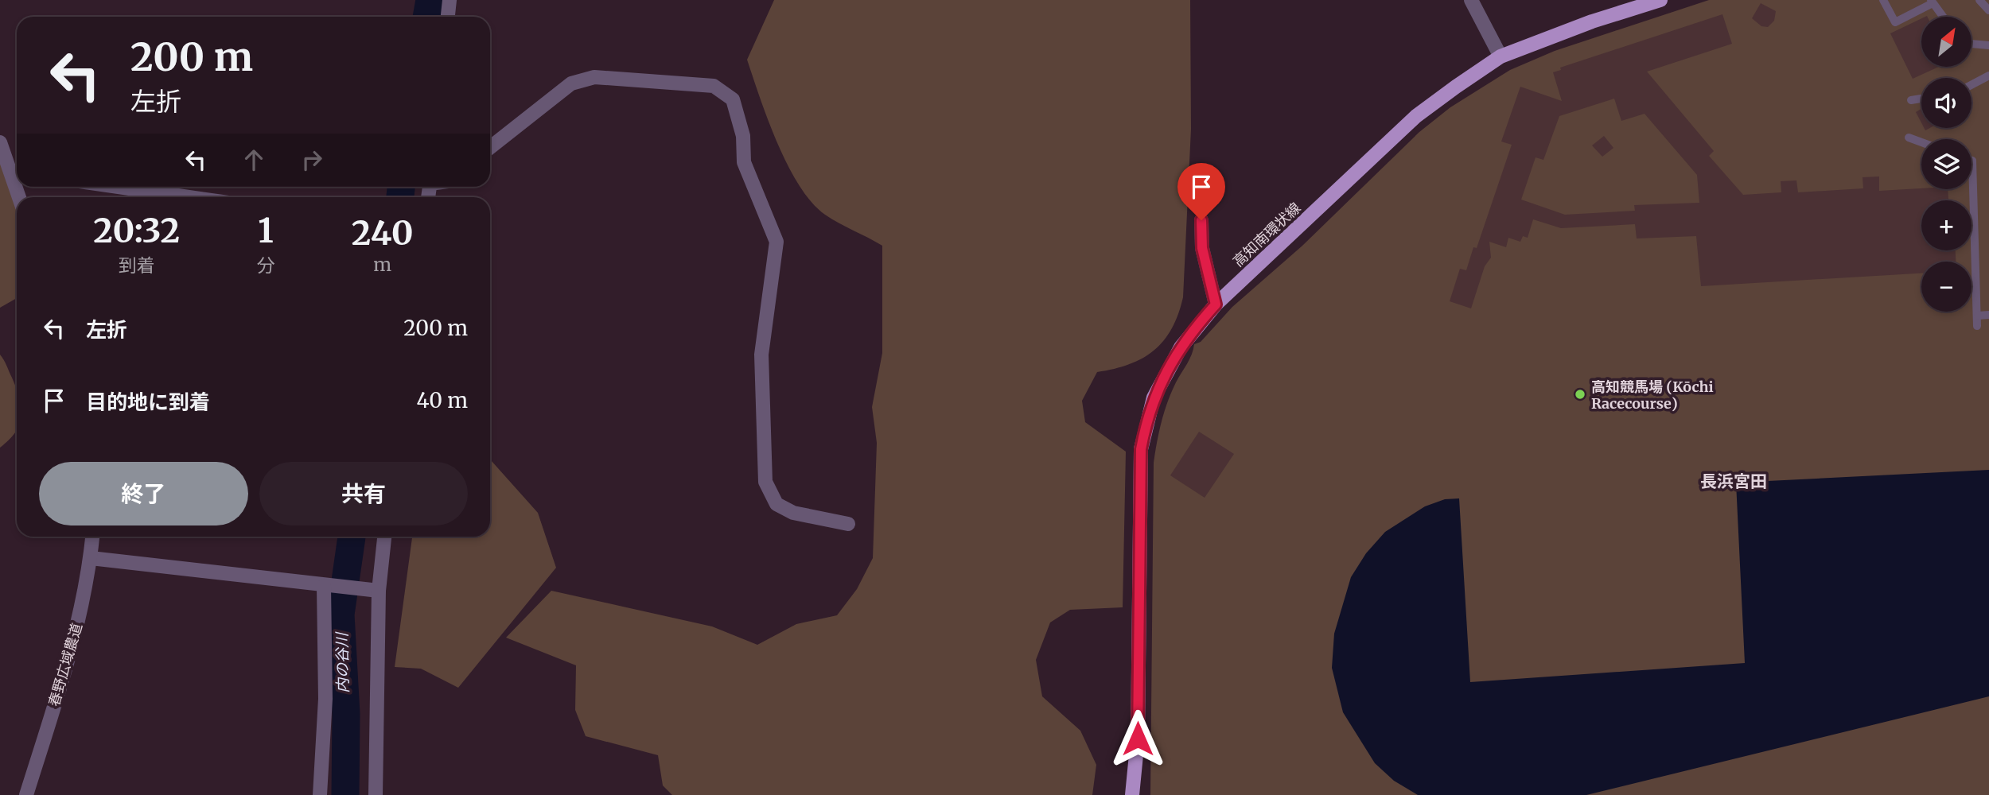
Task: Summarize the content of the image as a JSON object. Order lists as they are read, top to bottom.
{
  "streets": {
    "main road": ["高知南環状線"],
    "street": ["春野広域農道"]
  },
  "districts": ["長浜宮田"],
  "water": ["内の谷川"],
  "places": ["高知競馬場 (Kōchi Racecourse)"],
  "north": "top right",
  "page": {
    "map_buttons": ["+", "−"],
    "turn": ["200 m", "左折"],
    "eta": [
      "20:32",
      "到着",
      "1",
      "分",
      "240",
      "m"
    ],
    "list": [
      {
        "name": "左折",
        "value": "200 m"
      },
      {
        "name": "目的地に到着",
        "value": "40 m"
      }
    ],
    "buttons": ["終了", "共有"]
  }
}
